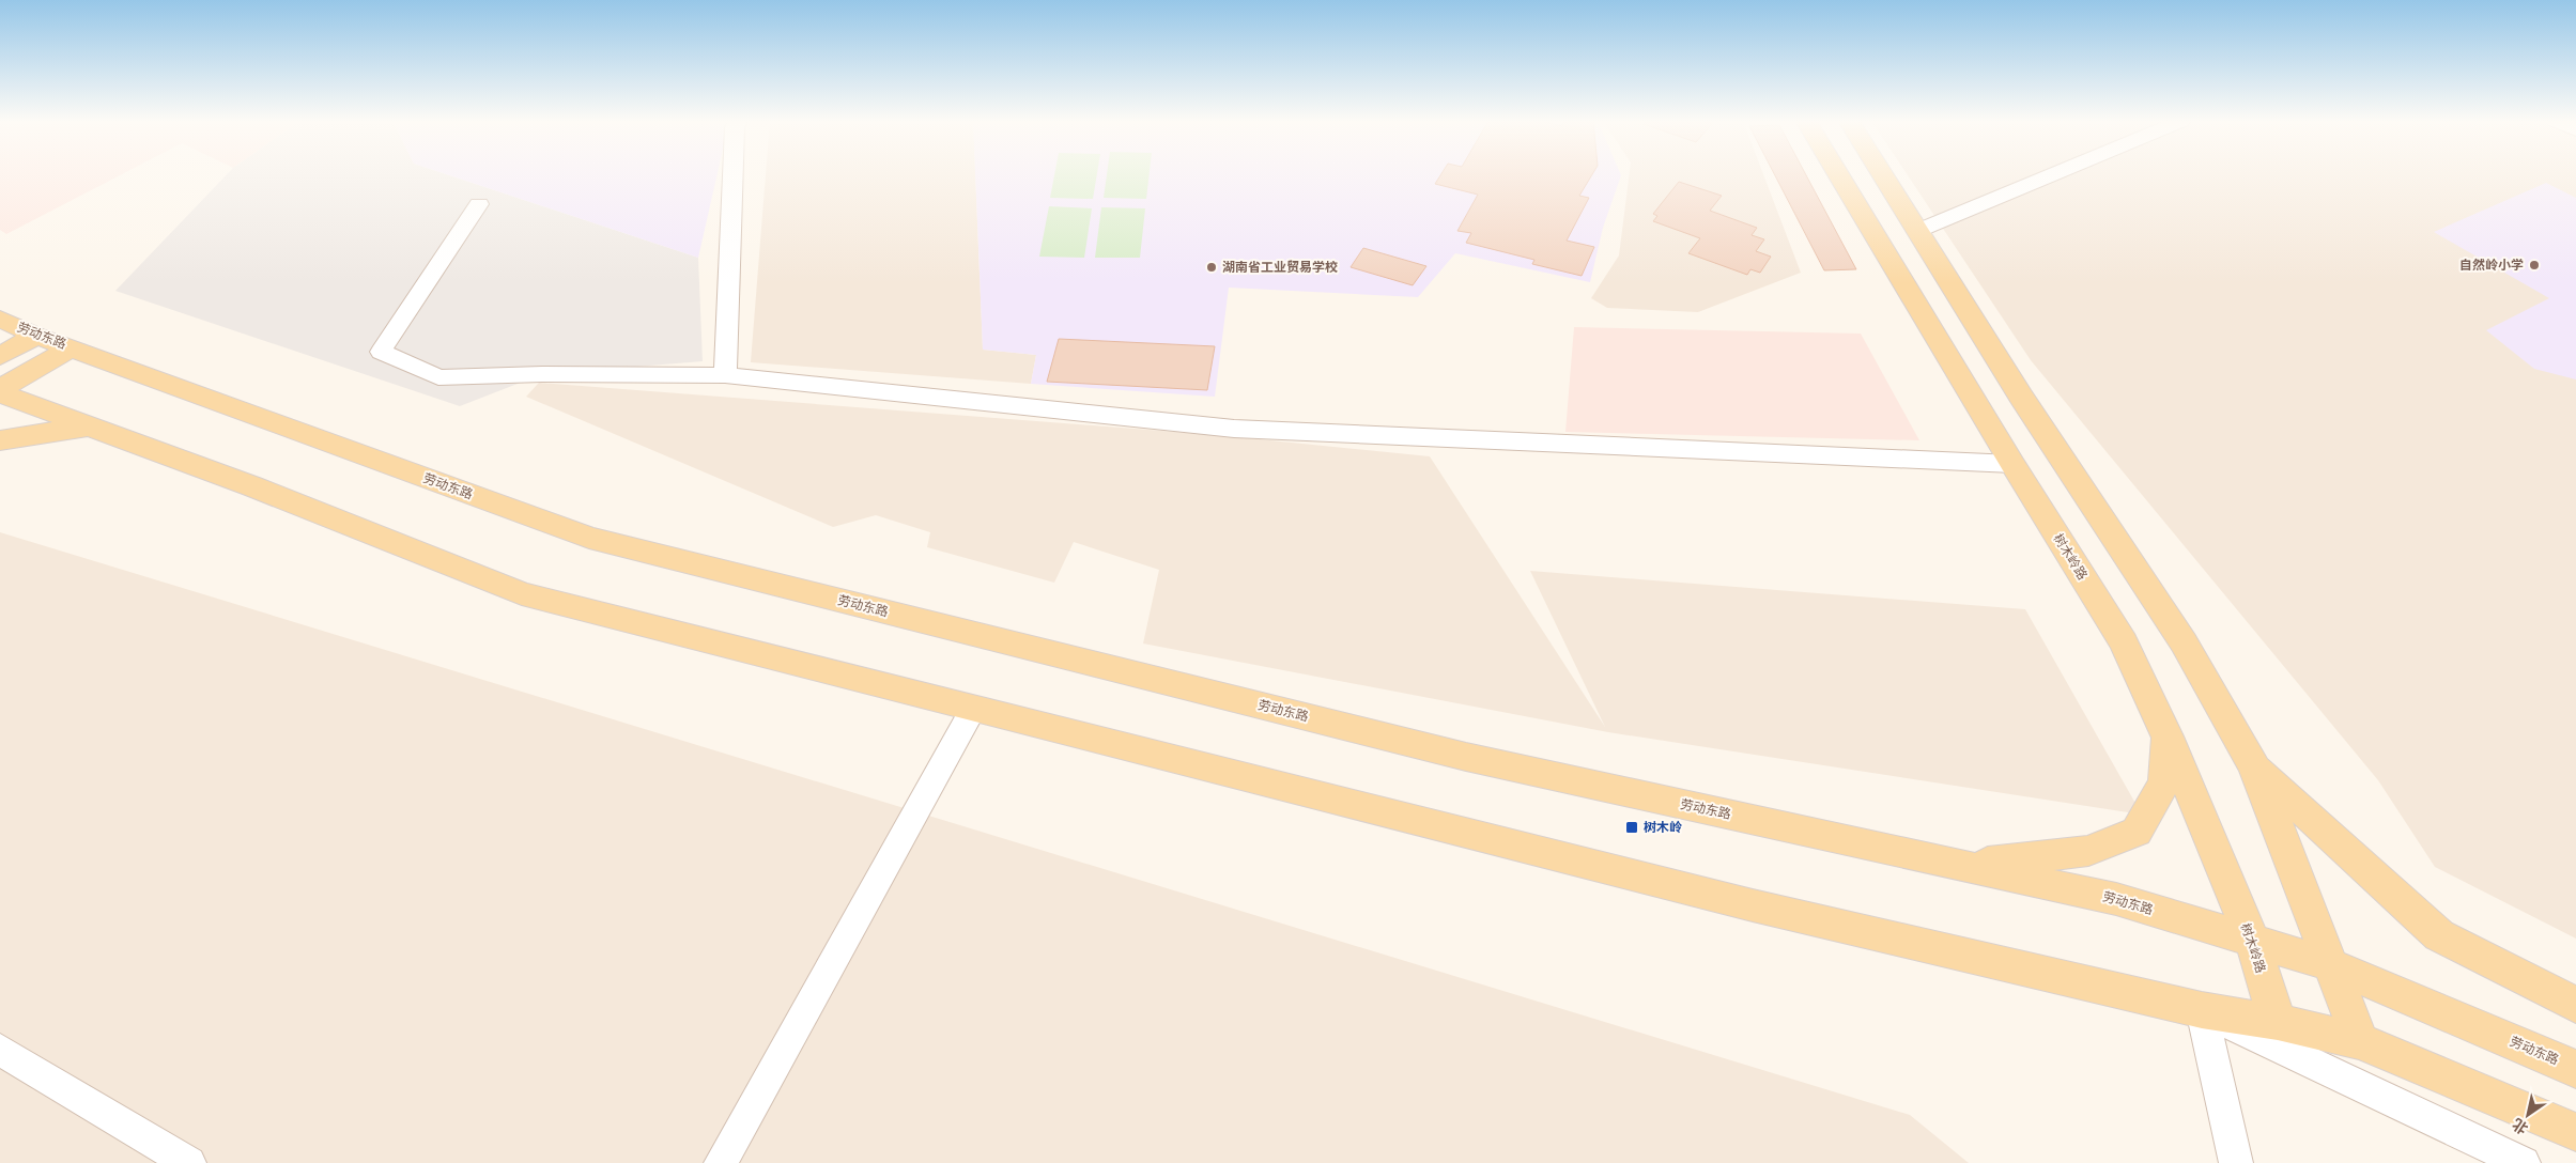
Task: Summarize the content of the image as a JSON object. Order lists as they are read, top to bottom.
{
  "streets": {
    "main road": ["劳动东路", "树木岭路"]
  },
  "crossings": [
    ["劳动东路", "树木岭路"]
  ],
  "places": {
    "other": ["自然岭小学", "湖南省工业贸易学校"],
    "transit": ["树木岭"]
  },
  "north": "bottom left"
}
